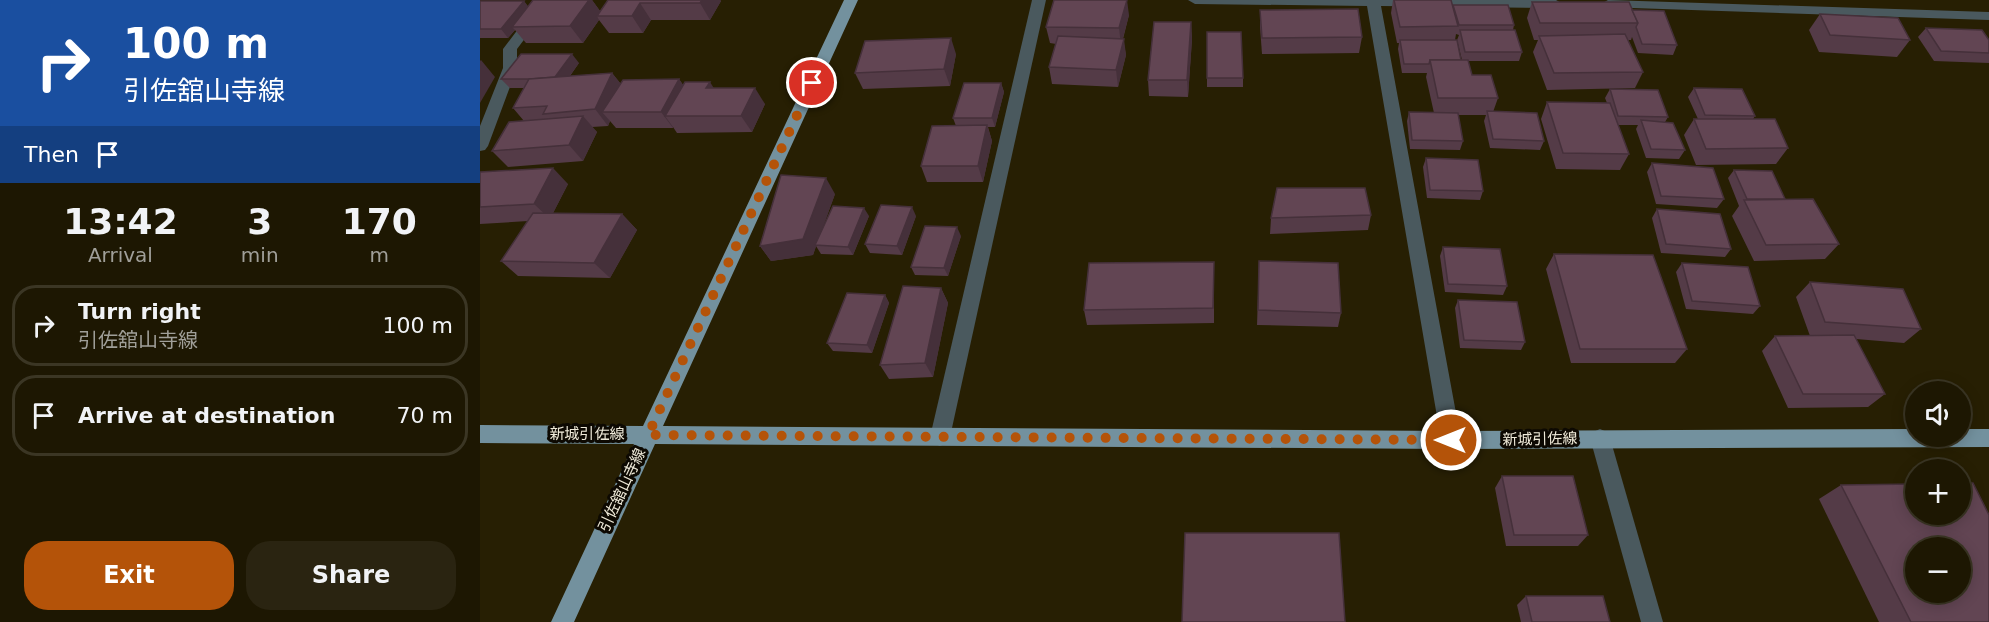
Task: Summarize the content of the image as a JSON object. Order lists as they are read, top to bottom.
{
  "streets": {
    "main road": ["新城引佐線", "引佐舘山寺線"]
  },
  "crossings": [
    ["新城引佐線", "引佐舘山寺線"]
  ],
  "page": {
    "turn": ["100 m", "引佐舘山寺線"],
    "then": "Then",
    "eta": [
      "13:42",
      "Arrival",
      "3",
      "min",
      "170",
      "m"
    ],
    "list": [
      {
        "name": "Turn right",
        "note": "引佐舘山寺線",
        "value": "100 m"
      },
      {
        "name": "Arrive at destination",
        "value": "70 m"
      }
    ],
    "map_buttons": ["+", "−"],
    "buttons": ["Exit", "Share"]
  }
}
